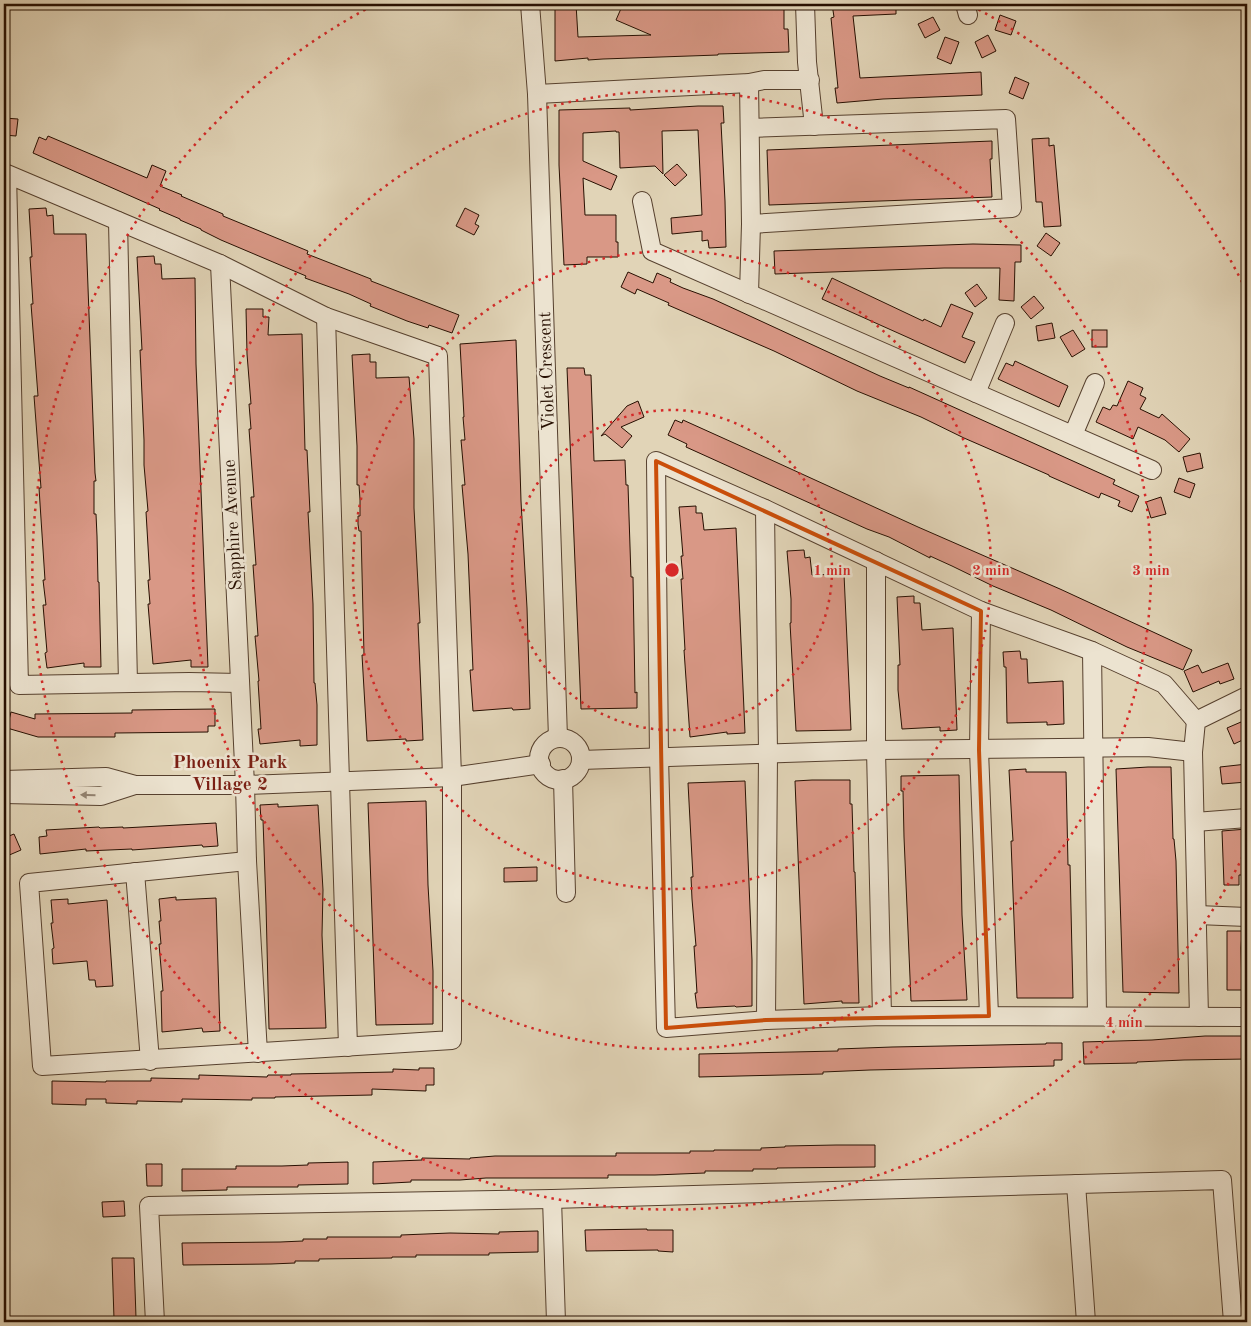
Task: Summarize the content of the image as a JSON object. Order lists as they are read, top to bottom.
{
  "streets": {
    "street": ["Violet Crescent", "Sapphire Avenue"]
  },
  "districts": ["Phoenix Park Village 2"],
  "rings": [
    "1 min",
    "2 min",
    "3 min",
    "4 min"
  ]
}
